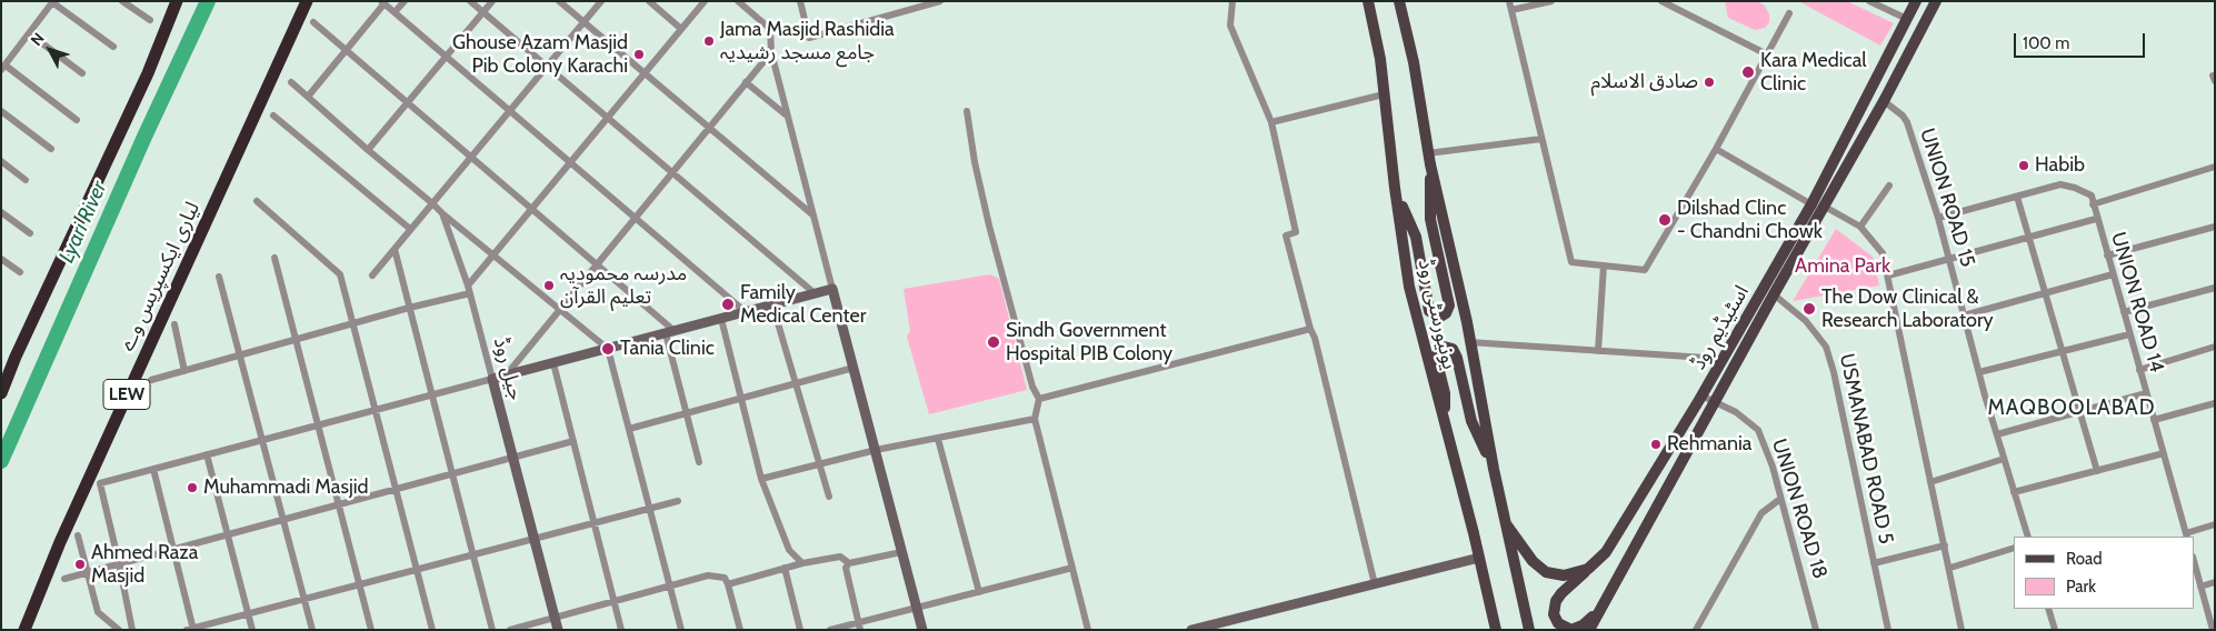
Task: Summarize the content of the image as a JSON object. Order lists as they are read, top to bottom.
{
  "streets": {
    "highway": ["لیاری ایکسپریس وے", "LEW"],
    "main road": ["یونیورسٹی روڈ", "اسٹیڈیم روڈ"],
    "street": [
      "UNION ROAD 15",
      "UNION ROAD 14",
      "جیل روڈ",
      "USMANABAD ROAD 5",
      "UNION ROAD 18"
    ]
  },
  "crossings": [
    ["UNION ROAD 15", "اسٹیڈیم روڈ"],
    ["اسٹیڈیم روڈ", "USMANABAD ROAD 5"],
    ["اسٹیڈیم روڈ", "UNION ROAD 18"]
  ],
  "districts": ["MAQBOOLABAD"],
  "water": ["Lyari River"],
  "parks": ["Amina Park"],
  "places": [
    "Jama Masjid Rashidia جامع مسجد رشیدیہ",
    "Ghouse Azam Masjid Pib Colony Karachi",
    "Kara Medical Clinic",
    "صادق الاسلام",
    "Habib",
    "Dilshad Clinc - Chandni Chowk",
    "مدرسہ محمودیہ تعلیم القرآن",
    "Family Medical Center",
    "The Dow Clinical & Research Laboratory",
    "Sindh Government Hospital PIB Colony",
    "Tania Clinic",
    "Rehmania",
    "Muhammadi Masjid",
    "Ahmed Raza Masjid"
  ],
  "legend": ["Road", "Park"],
  "scale_bar": "100 m",
  "north": "top left"
}
